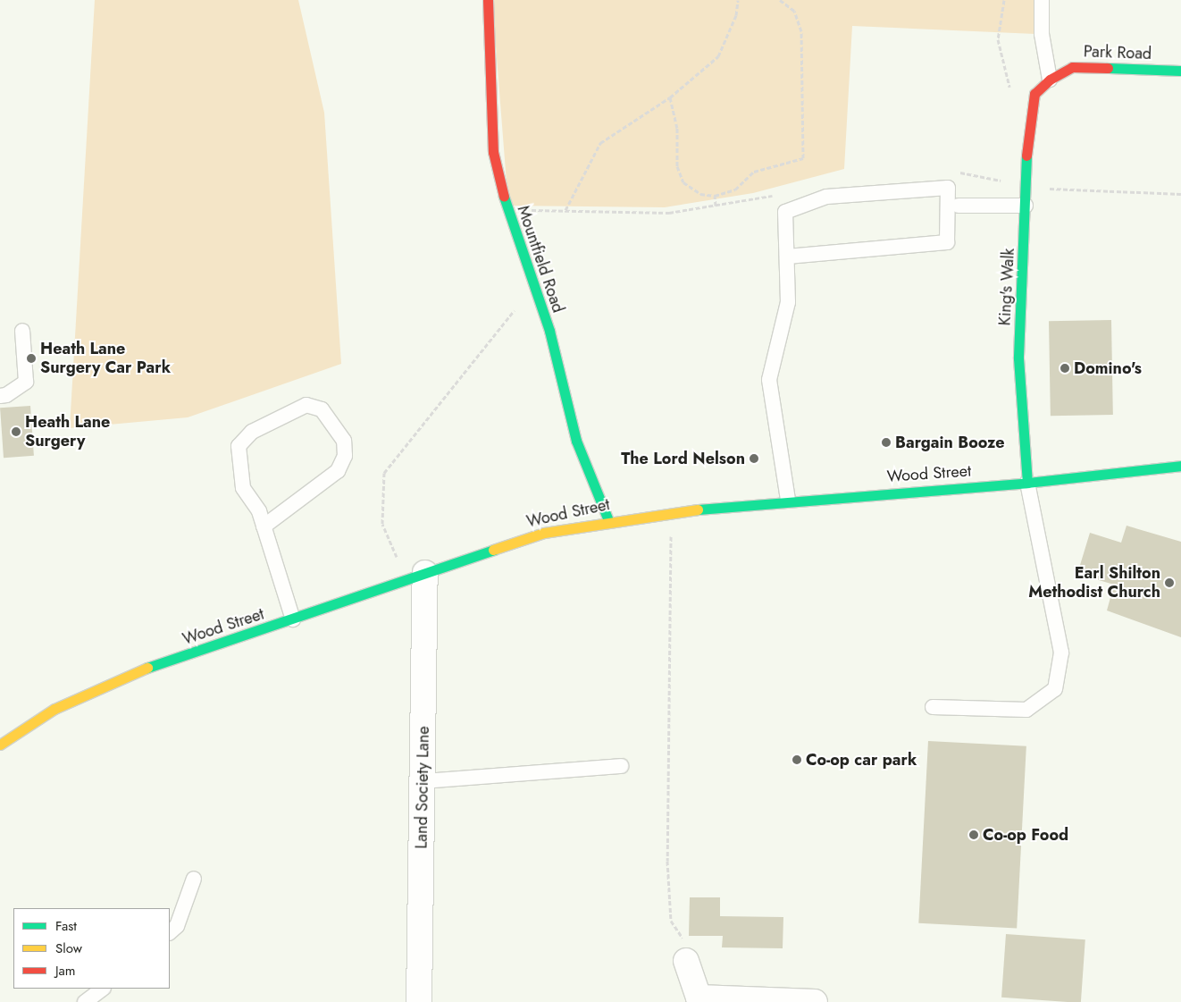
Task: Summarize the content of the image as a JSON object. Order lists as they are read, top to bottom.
{
  "streets": {
    "street": [
      "Park Road",
      "Mountfield Road",
      "King's Walk",
      "Wood Street",
      "Land Society Lane"
    ]
  },
  "crossings": [
    ["Park Road", "King's Walk"],
    ["Mountfield Road", "Wood Street"],
    ["King's Walk", "Wood Street"],
    ["Wood Street", "Land Society Lane"]
  ],
  "places": [
    "Heath Lane Surgery Car Park",
    "Domino's",
    "Heath Lane Surgery",
    "Bargain Booze",
    "The Lord Nelson",
    "Earl Shilton Methodist Church",
    "Co-op car park",
    "Co-op Food"
  ],
  "legend": ["Fast", "Slow", "Jam"]
}
